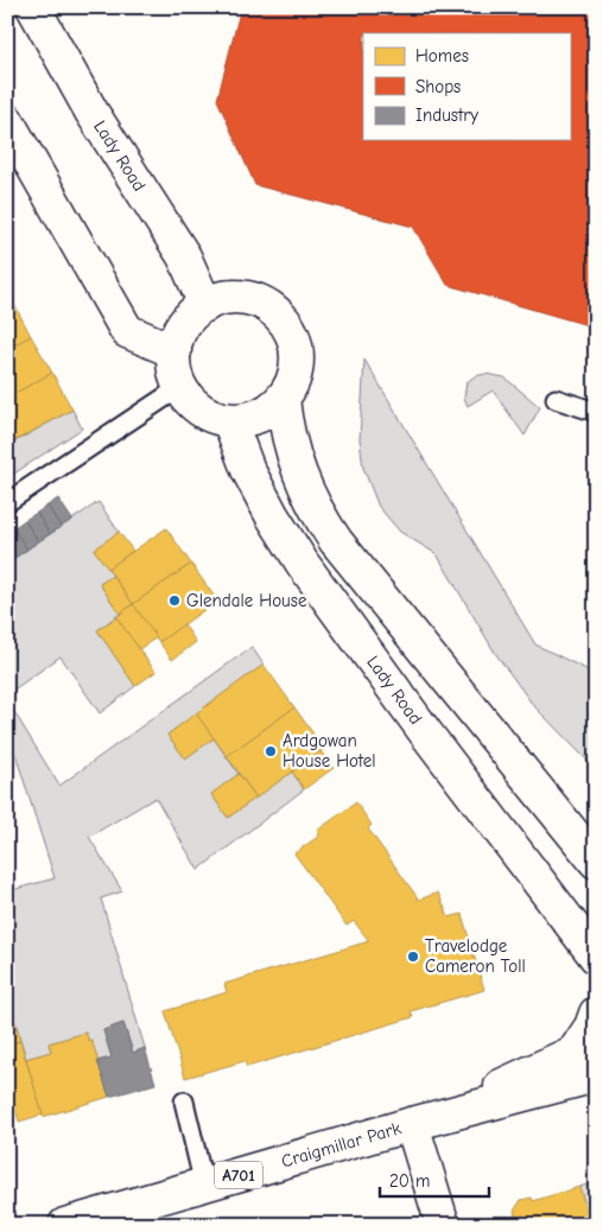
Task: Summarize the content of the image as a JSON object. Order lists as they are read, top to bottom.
{
  "streets": {
    "street": ["Lady Road", "Craigmillar Park", "A701"]
  },
  "places": ["Glendale House", "Ardgowan House Hotel", "Travelodge Cameron Toll"],
  "legend": ["Homes", "Shops", "Industry"],
  "scale_bar": "20 m"
}
